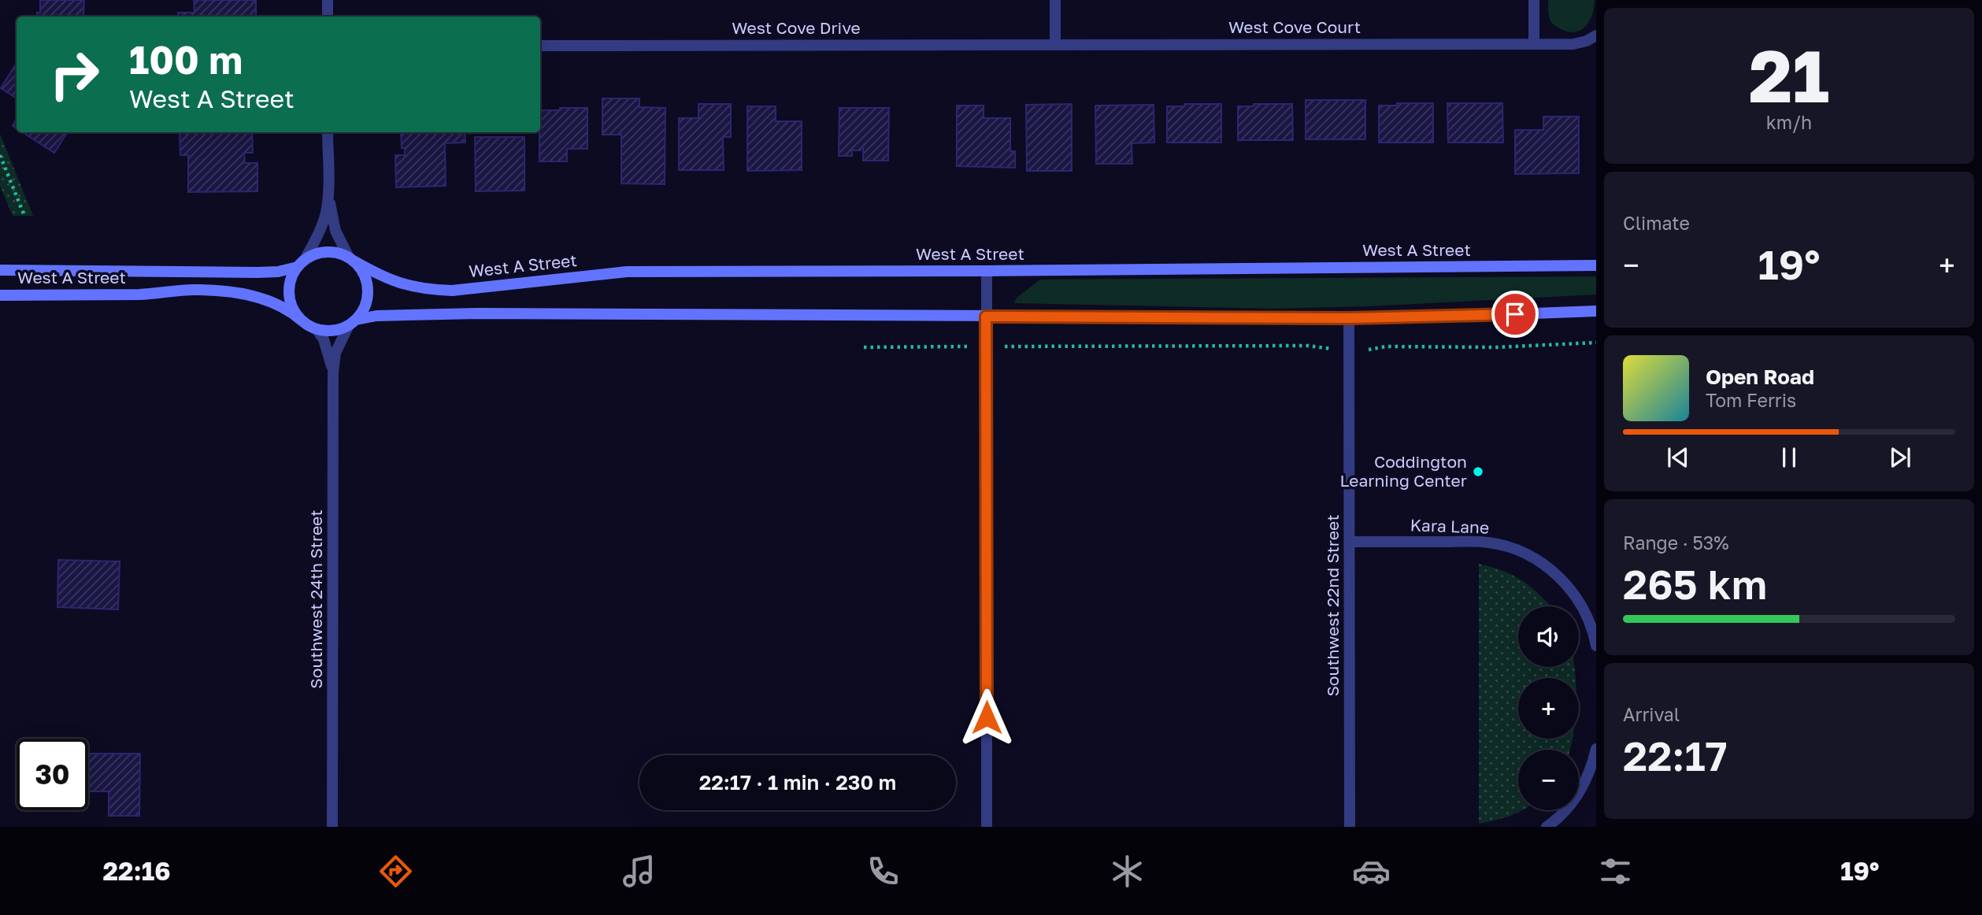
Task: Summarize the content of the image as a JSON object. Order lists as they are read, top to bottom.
{
  "streets": {
    "main road": ["West A Street"],
    "street": [
      "West Cove Court",
      "West Cove Drive",
      "Kara Lane",
      "Southwest 24th Street",
      "Southwest 22nd Street"
    ]
  },
  "crossings": [
    ["West Cove Court", "West Cove Drive"],
    ["West A Street", "Southwest 24th Street"],
    ["Kara Lane", "Southwest 22nd Street"]
  ],
  "places": ["Coddington Learning Center"],
  "page": {
    "tile": [
      ["21", "km/h"],
      "Climate",
      ["Range · 53%", "265 km"],
      ["Arrival", "22:17"]
    ],
    "turn": ["100 m", "West A Street"],
    "heat": ["−", "19°", "+"],
    "song": ["Open Road", "Tom Ferris"],
    "map_buttons": ["+", "−"],
    "limit": "30",
    "trip": "22:17 · 1 min · 230 m",
    "tabs": ["22:16", "19°"]
  }
}
